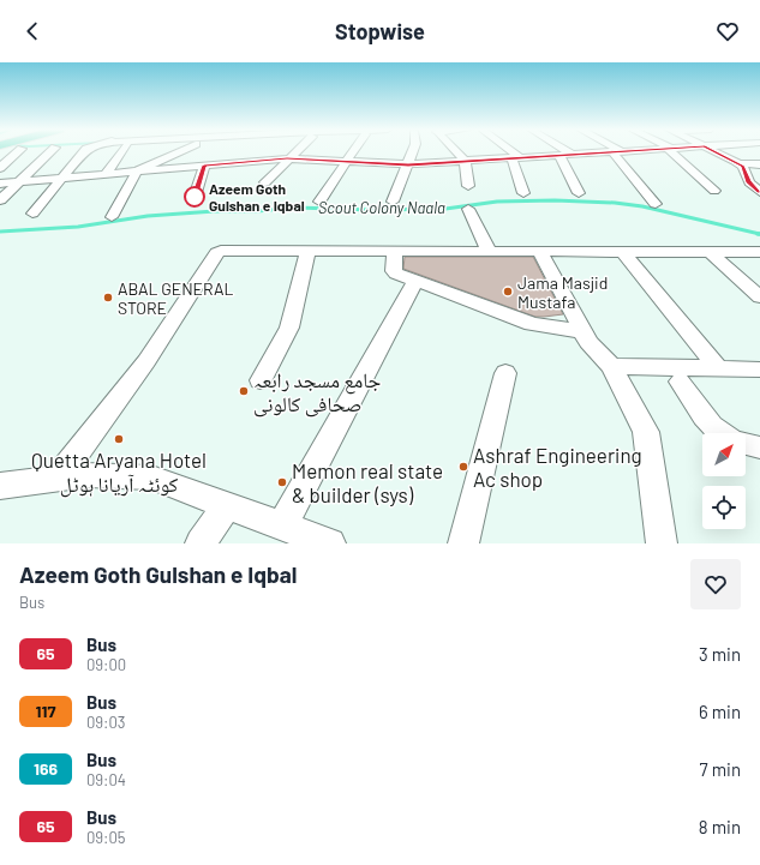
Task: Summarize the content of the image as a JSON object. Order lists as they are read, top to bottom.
{
  "water": ["Scout Colony Naala"],
  "places": [
    "Azeem Goth Gulshan e Iqbal",
    "Jama Masjid Mustafa",
    "ABAL GENERAL STORE",
    "جامع مسجد رابعہ صحافی کالونی",
    "Quetta Aryana Hotel کوئٹہ آریانا ہوٹل",
    "Ashraf Engineering Ac shop",
    "Memon real state & builder (sys)"
  ],
  "lines": ["bus line 65"],
  "north": "top right",
  "page": {
    "header": "Stopwise",
    "heading": ["Azeem Goth Gulshan e Iqbal", "Bus"],
    "list": [
      {
        "mark": "65",
        "name": "Bus",
        "note": "09:00",
        "value": "3 min"
      },
      {
        "mark": "117",
        "name": "Bus",
        "note": "09:03",
        "value": "6 min"
      },
      {
        "mark": "166",
        "name": "Bus",
        "note": "09:04",
        "value": "7 min"
      },
      {
        "mark": "65",
        "name": "Bus",
        "note": "09:05",
        "value": "8 min"
      }
    ]
  }
}
